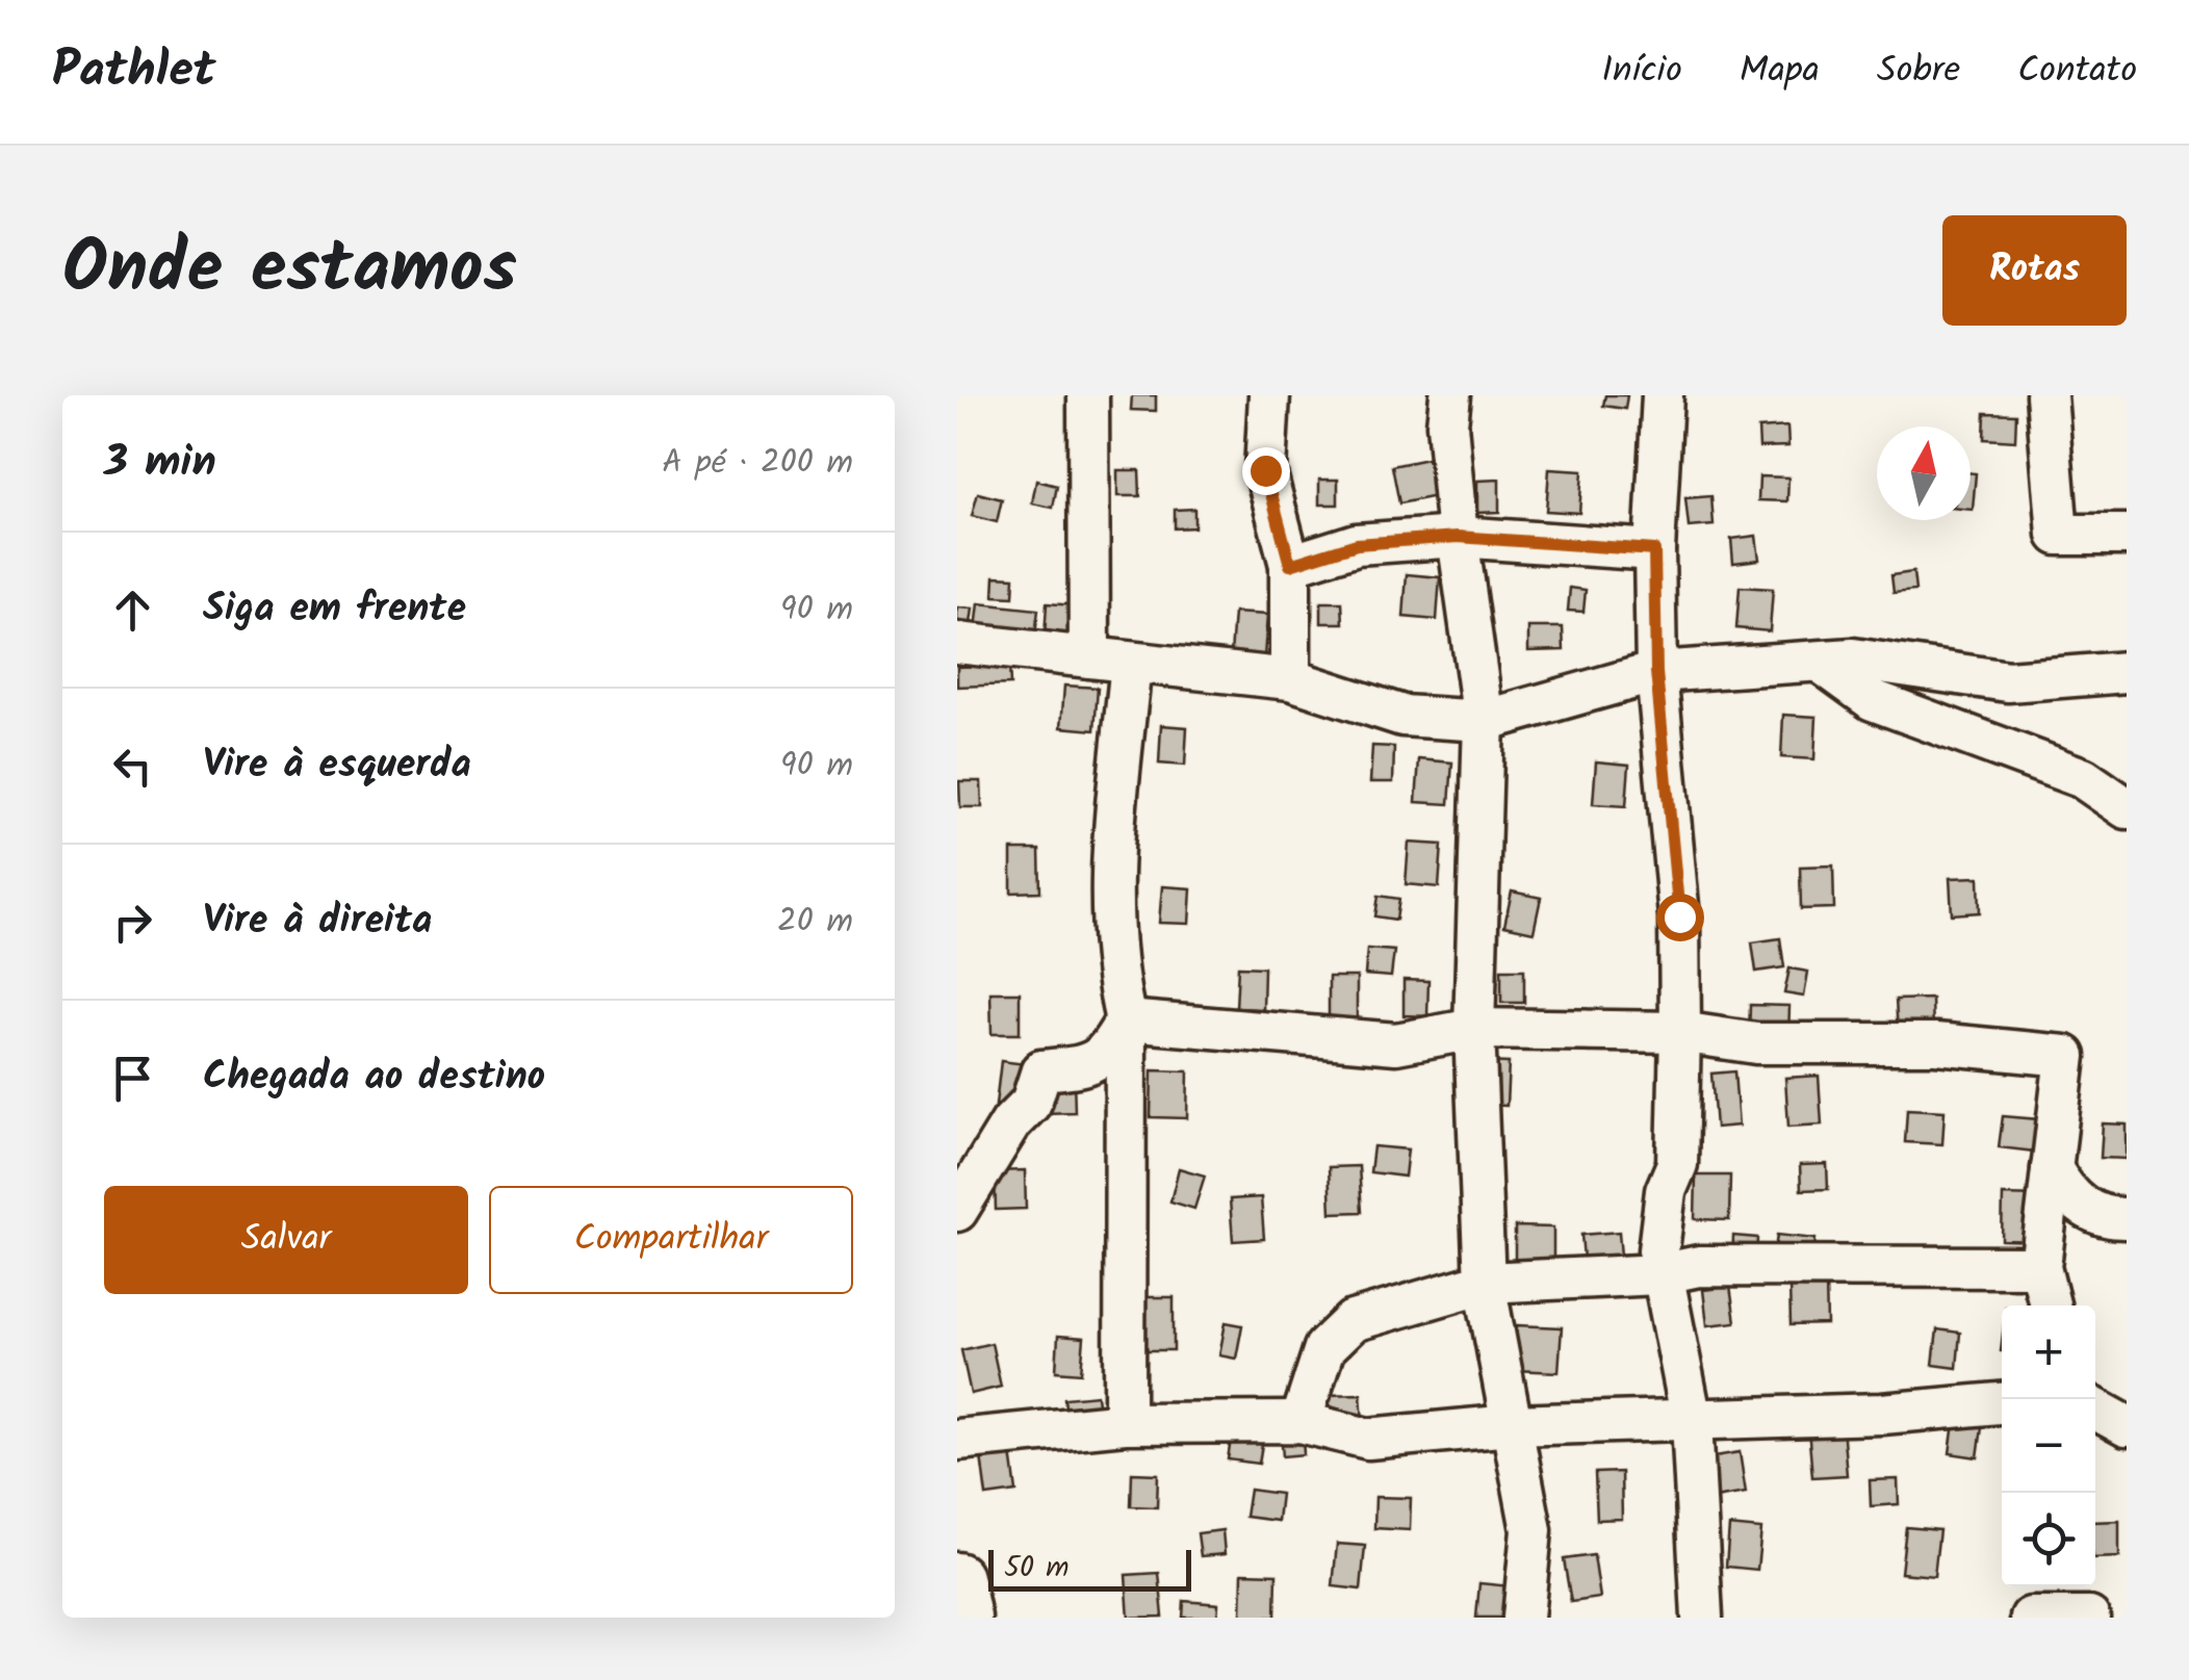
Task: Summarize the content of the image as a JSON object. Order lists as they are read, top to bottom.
{
  "scale_bar": "50 m",
  "north": "top",
  "page": {
    "header": "Pathlet",
    "nav": [
      "Início",
      "Mapa",
      "Sobre",
      "Contato"
    ],
    "title": "Onde estamos",
    "buttons": [
      "Rotas",
      ["Salvar", "Compartilhar"]
    ],
    "heading": ["3 min", "A pé · 200 m"],
    "list": [
      ["Siga em frente", "90 m"],
      ["Vire à esquerda", "90 m"],
      ["Vire à direita", "20 m"],
      "Chegada ao destino"
    ],
    "map_buttons": ["+", "−"],
    "scale": "50 m"
  }
}
